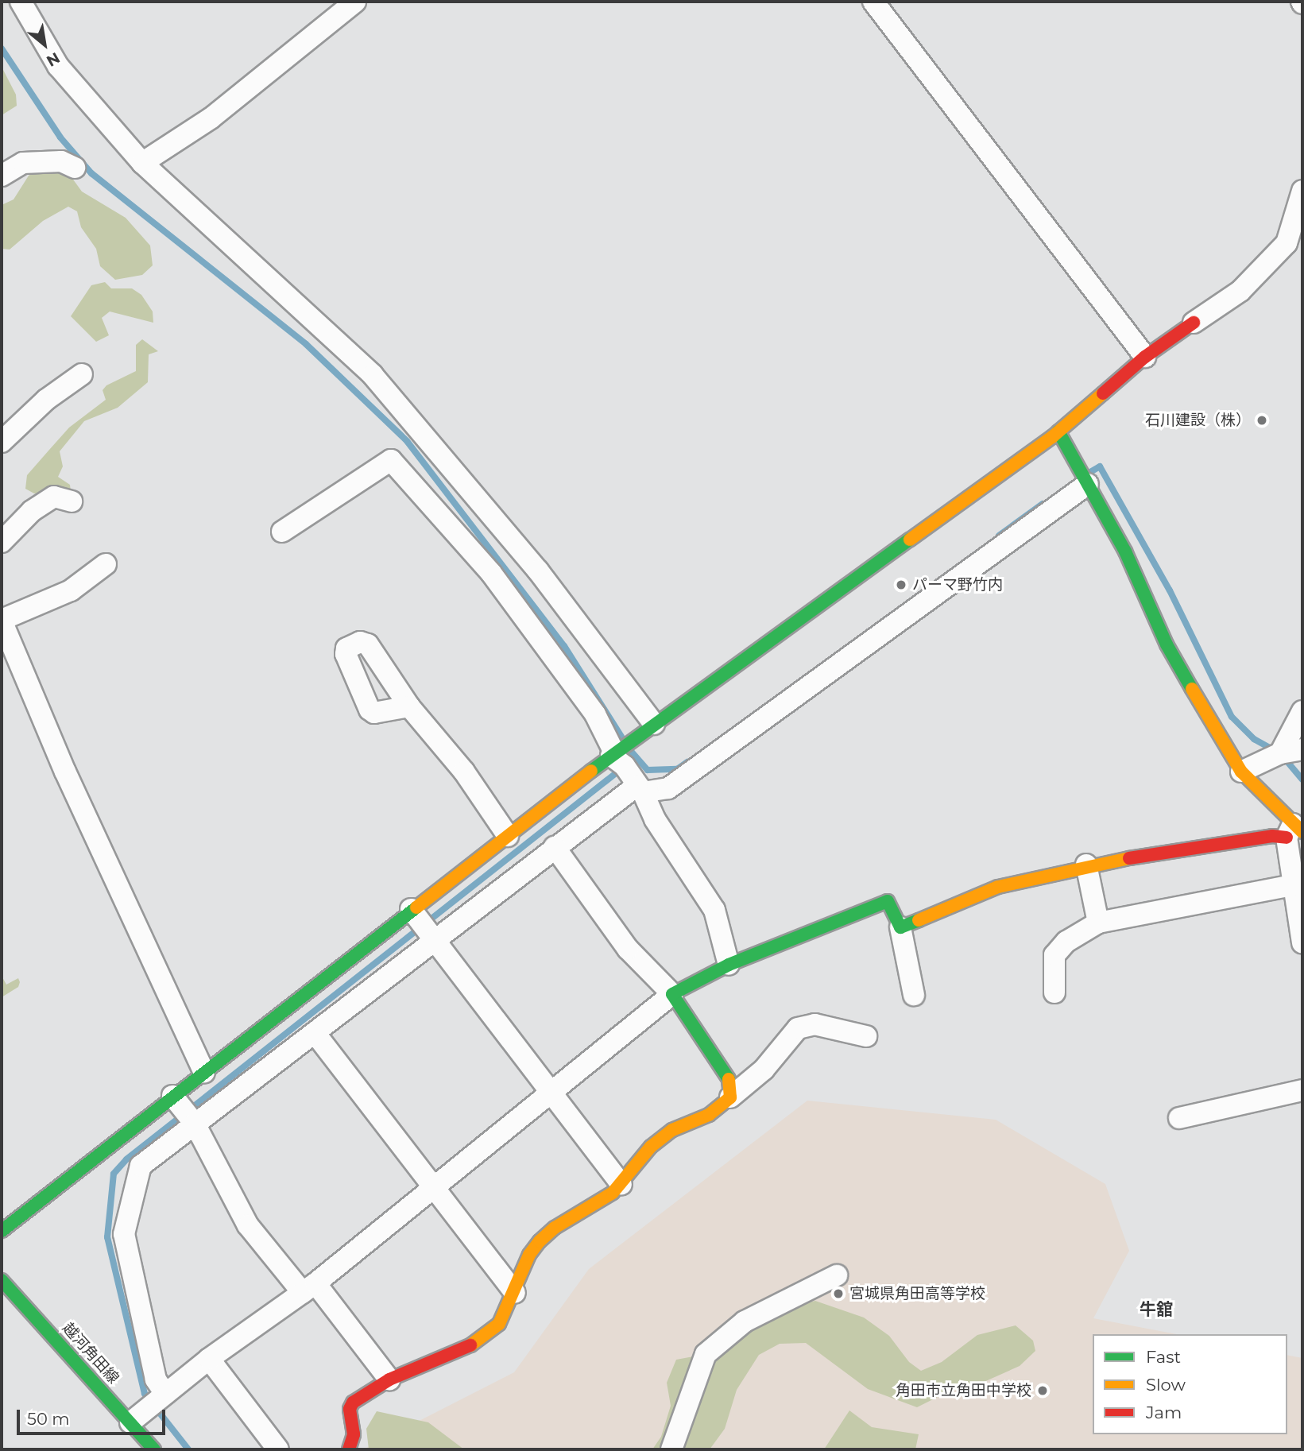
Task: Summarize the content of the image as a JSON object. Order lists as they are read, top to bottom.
{
  "streets": {
    "street": ["越河角田線"]
  },
  "districts": ["牛舘"],
  "places": [
    "石川建設（株）",
    "パーマ野竹内",
    "宮城県角田高等学校",
    "角田市立角田中学校"
  ],
  "legend": ["Fast", "Slow", "Jam"],
  "scale_bar": "50 m",
  "north": "bottom right"
}
